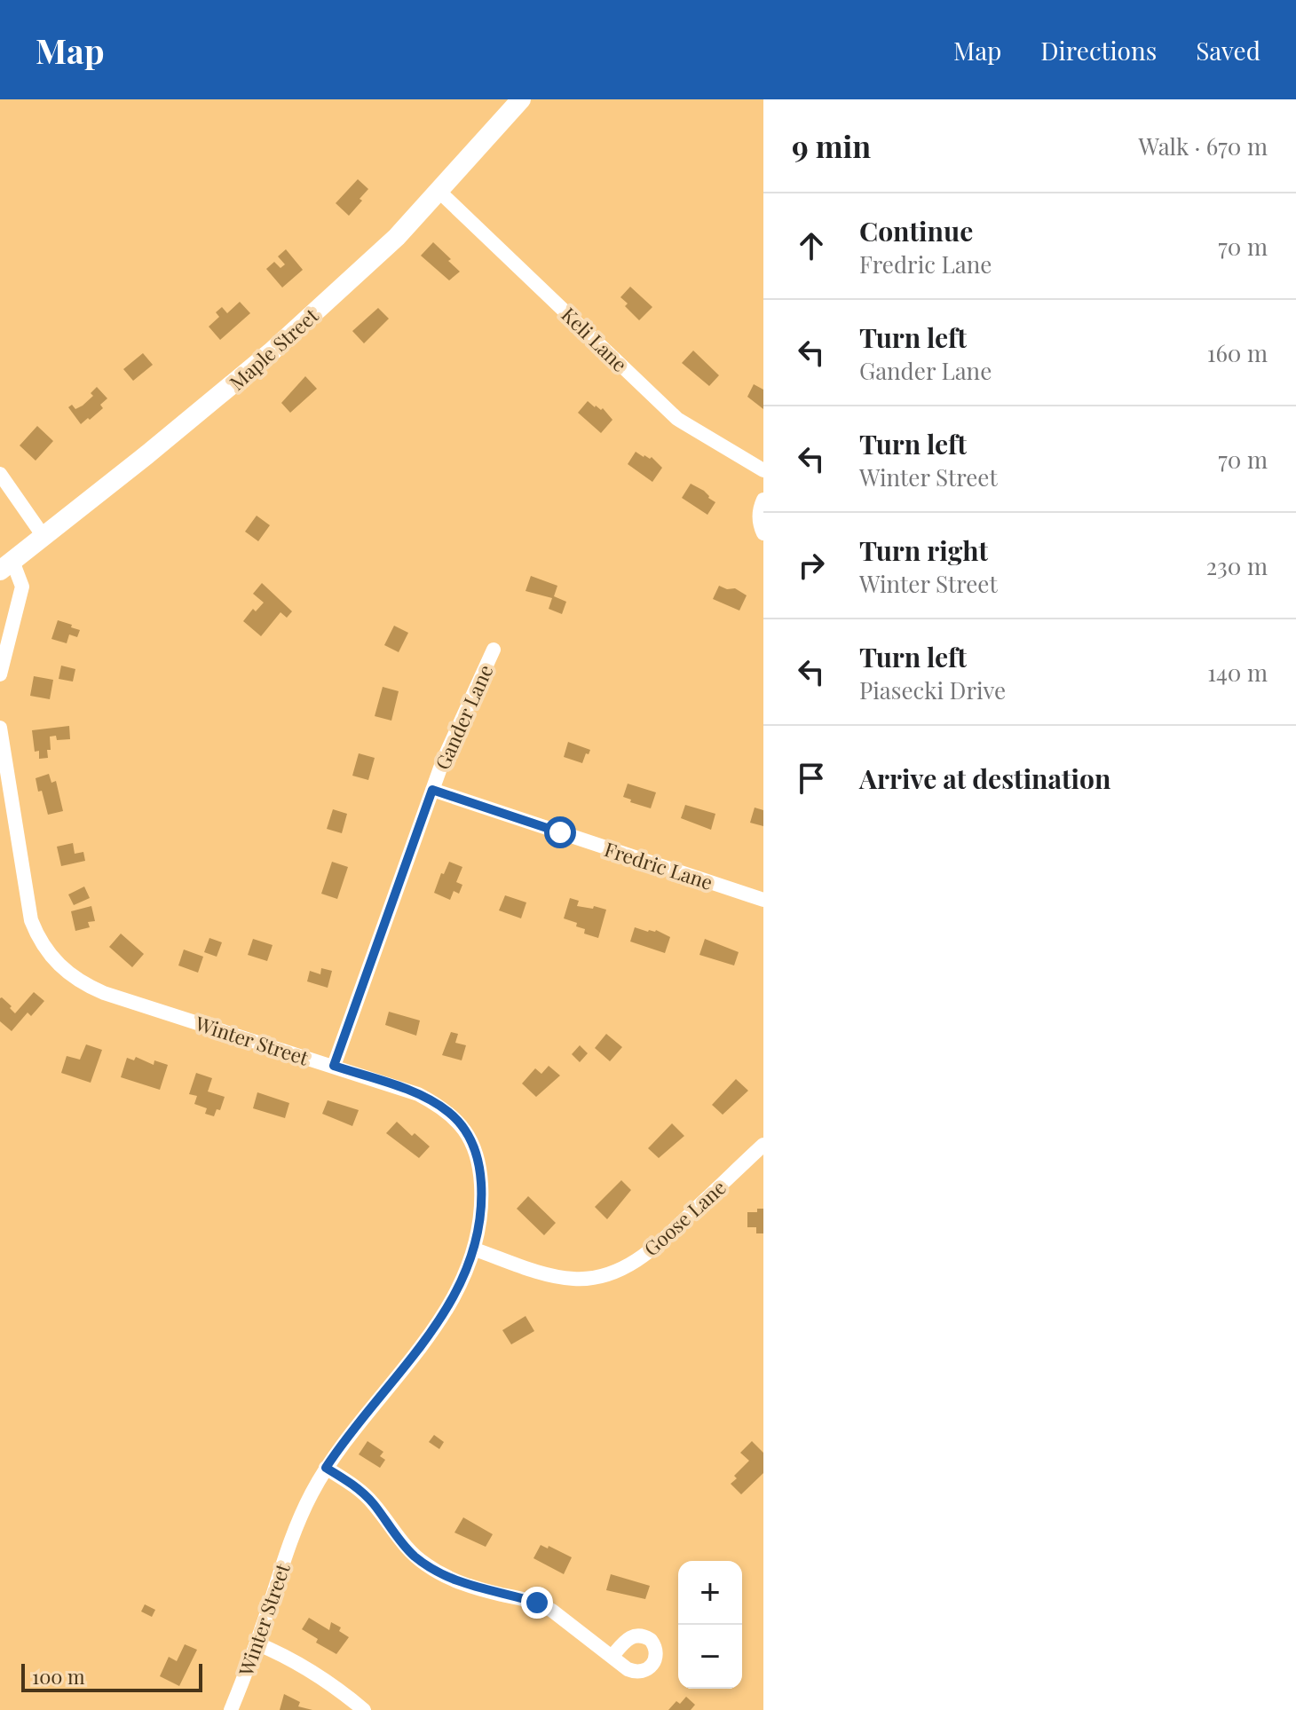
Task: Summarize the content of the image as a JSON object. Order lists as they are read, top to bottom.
{
  "streets": {
    "street": [
      "Keli Lane",
      "Maple Street",
      "Gander Lane",
      "Fredric Lane",
      "Winter Street",
      "Goose Lane"
    ]
  },
  "crossings": [
    ["Keli Lane", "Maple Street"],
    ["Gander Lane", "Fredric Lane"],
    ["Gander Lane", "Winter Street"],
    ["Winter Street", "Goose Lane"]
  ],
  "scale_bar": "100 m",
  "page": {
    "header": "Map",
    "nav": ["Map", "Directions", "Saved"],
    "heading": ["9 min", "Walk · 670 m"],
    "list": [
      ["Continue", "Fredric Lane", "70 m"],
      ["Turn left", "Gander Lane", "160 m"],
      ["Turn left", "Winter Street", "70 m"],
      ["Turn right", "Winter Street", "230 m"],
      ["Turn left", "Piasecki Drive", "140 m"],
      "Arrive at destination"
    ],
    "map_buttons": ["+", "−"],
    "scale": "100 m"
  }
}
